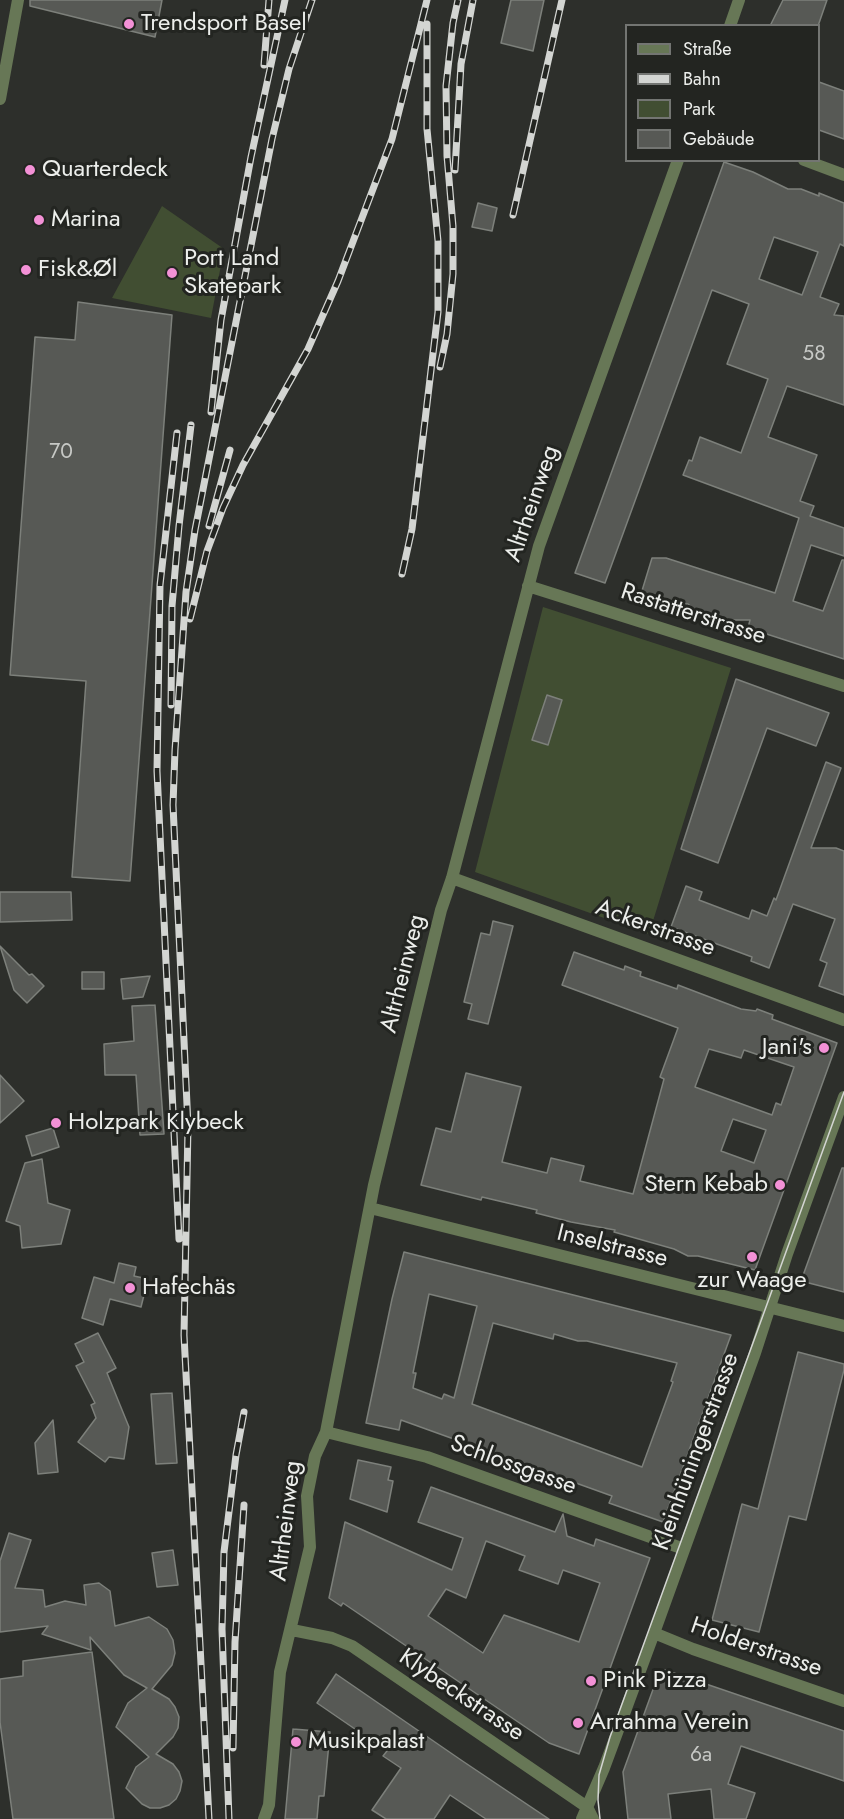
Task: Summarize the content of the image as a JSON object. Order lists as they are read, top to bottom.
{
  "streets": {
    "street": [
      "Altrheinweg",
      "Rastatterstrasse",
      "Ackerstrasse",
      "Inselstrasse",
      "Kleinhüningerstrasse",
      "Schlossgasse",
      "Holderstrasse",
      "Klybeckstrasse"
    ]
  },
  "crossings": [
    ["Altrheinweg", "Rastatterstrasse"],
    ["Altrheinweg", "Ackerstrasse"],
    ["Altrheinweg", "Inselstrasse"],
    ["Altrheinweg", "Schlossgasse"],
    ["Altrheinweg", "Klybeckstrasse"],
    ["Inselstrasse", "Kleinhüningerstrasse"],
    ["Kleinhüningerstrasse", "Schlossgasse"],
    ["Kleinhüningerstrasse", "Holderstrasse"],
    ["Kleinhüningerstrasse", "Klybeckstrasse"]
  ],
  "places": [
    "Trendsport Basel",
    "Quarterdeck",
    "Marina",
    "Fisk&Øl",
    "Port Land Skatepark",
    "Jani's",
    "Holzpark Klybeck",
    "Stern Kebab",
    "zur Waage",
    "Hafechäs",
    "Pink Pizza",
    "Arrahma Verein",
    "Musikpalast"
  ],
  "house_numbers": ["58", "70", "6a"],
  "legend": [
    "Straße",
    "Bahn",
    "Park",
    "Gebäude"
  ]
}
